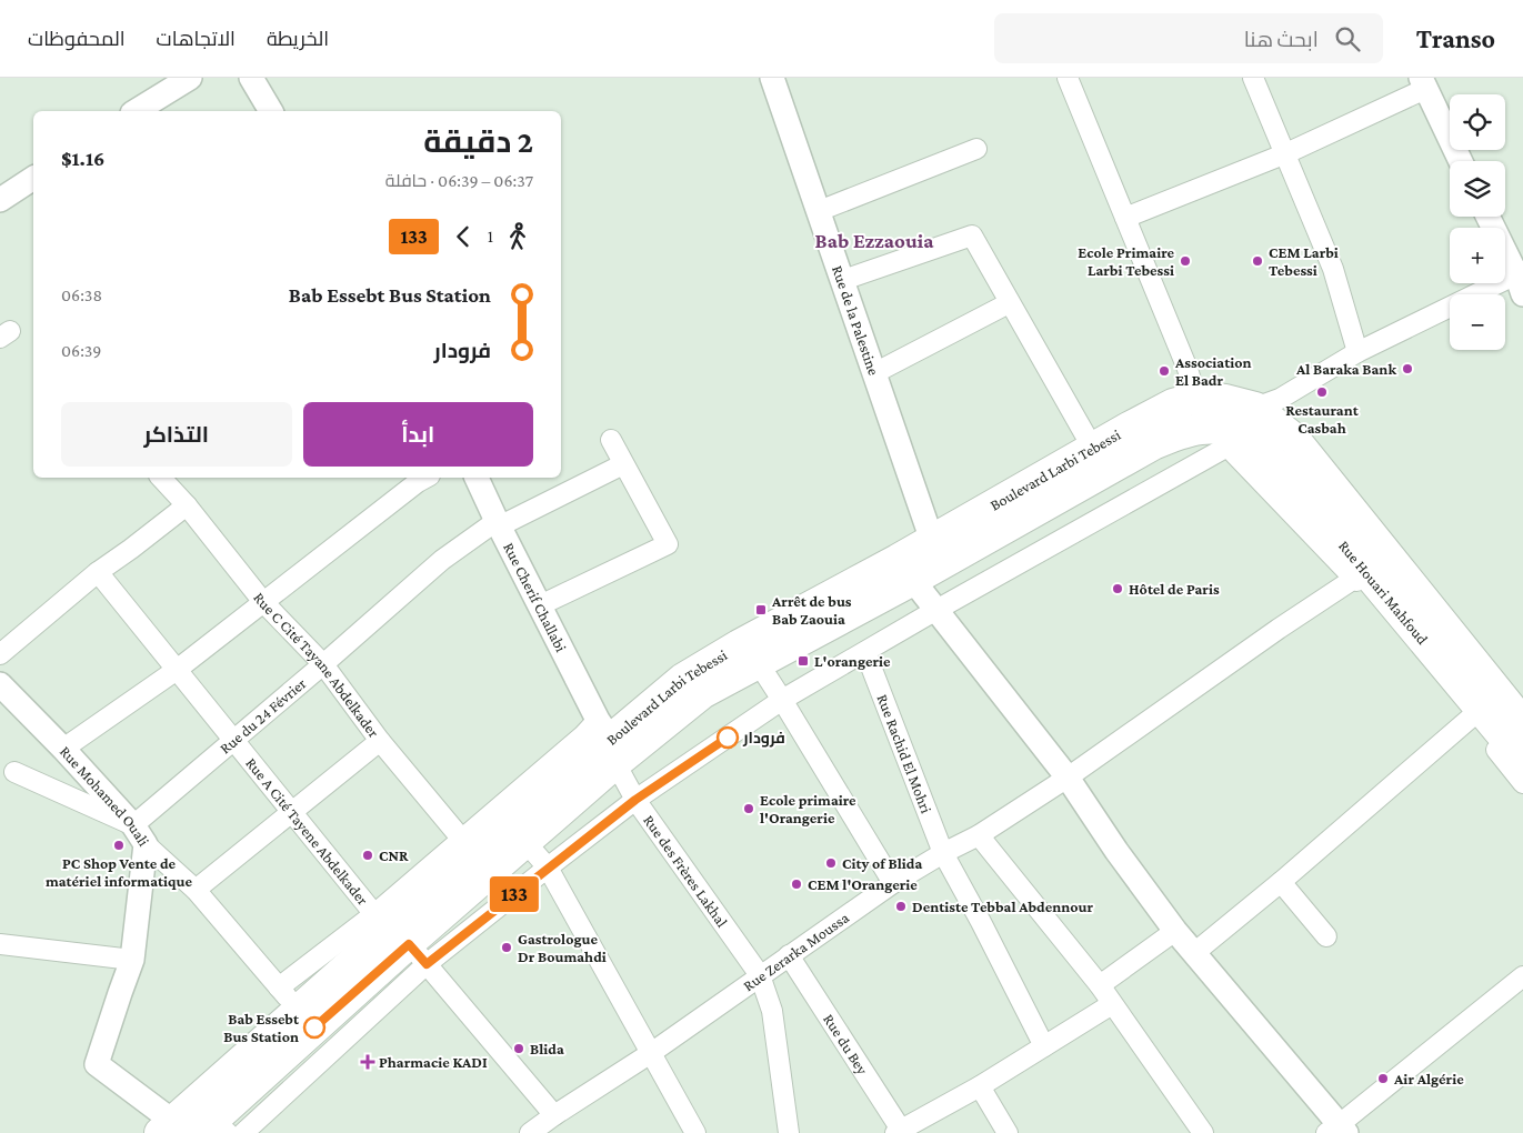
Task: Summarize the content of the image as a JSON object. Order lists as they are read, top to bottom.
{
  "streets": {
    "main road": ["Boulevard Larbi Tebessi", "Rue Houari Mahfoud"],
    "street": [
      "Rue de la Palestine",
      "Rue Cherif Challabi",
      "Rue C Cité Tayane Abdelkader",
      "Rue du 24 Février",
      "Rue Rachid El Mohri",
      "Rue Mohamed Ouali",
      "Rue A Cité Tayene Abdelkader",
      "Rue des Frères Lakhal",
      "Rue Zerarka Moussa",
      "Rue du Bey"
    ]
  },
  "crossings": [
    ["Rue de la Palestine", "Boulevard Larbi Tebessi"],
    ["Boulevard Larbi Tebessi", "Rue Houari Mahfoud"],
    ["Boulevard Larbi Tebessi", "Rue Cherif Challabi"],
    ["Boulevard Larbi Tebessi", "Rue C Cité Tayane Abdelkader"],
    ["Boulevard Larbi Tebessi", "Rue Mohamed Ouali"],
    ["Boulevard Larbi Tebessi", "Rue A Cité Tayene Abdelkader"],
    ["Boulevard Larbi Tebessi", "Rue des Frères Lakhal"],
    ["Rue Houari Mahfoud", "Rue Zerarka Moussa"],
    ["Rue Cherif Challabi", "Rue du 24 Février"],
    ["Rue Cherif Challabi", "Rue des Frères Lakhal"],
    ["Rue C Cité Tayane Abdelkader", "Rue du 24 Février"],
    ["Rue du 24 Février", "Rue Mohamed Ouali"],
    ["Rue du 24 Février", "Rue A Cité Tayene Abdelkader"],
    ["Rue Rachid El Mohri", "Rue Zerarka Moussa"],
    ["Rue A Cité Tayene Abdelkader", "Rue Zerarka Moussa"],
    ["Rue des Frères Lakhal", "Rue Zerarka Moussa"],
    ["Rue Zerarka Moussa", "Rue du Bey"]
  ],
  "districts": ["Bab Ezzaouia"],
  "places": {
    "other": [
      "Ecole Primaire Larbi Tebessi",
      "CEM Larbi Tebessi",
      "Al Baraka Bank",
      "Association El Badr",
      "Restaurant Casbah",
      "Hôtel de Paris",
      "فرودار",
      "Ecole primaire l'Orangerie",
      "PC Shop Vente de matériel informatique",
      "CNR",
      "City of Blida",
      "CEM l'Orangerie",
      "Dentiste Tebbal Abdennour",
      "Gastrologue Dr Boumahdi",
      "Bab Essebt Bus Station",
      "Blida",
      "Air Algérie"
    ],
    "transit": ["Arrêt de bus Bab Zaouia", "L'orangerie"],
    "health": ["Pharmacie KADI"]
  },
  "lines": ["bus line 133"],
  "page": {
    "header": "Transo",
    "search": "ابحث هنا",
    "nav": ["الخريطة", "الاتجاهات", "المحفوظات"],
    "on_map": "133",
    "map_buttons": ["+", "−"],
    "heading": ["2 دقيقة", "06:37 – 06:39 · حافلة", "$1.16"],
    "legs": ["1", "133"],
    "list": [
      {
        "name": "Bab Essebt Bus Station",
        "value": "06:38"
      },
      {
        "name": "فرودار",
        "value": "06:39"
      }
    ],
    "buttons": ["ابدأ", "التذاكر"]
  }
}
